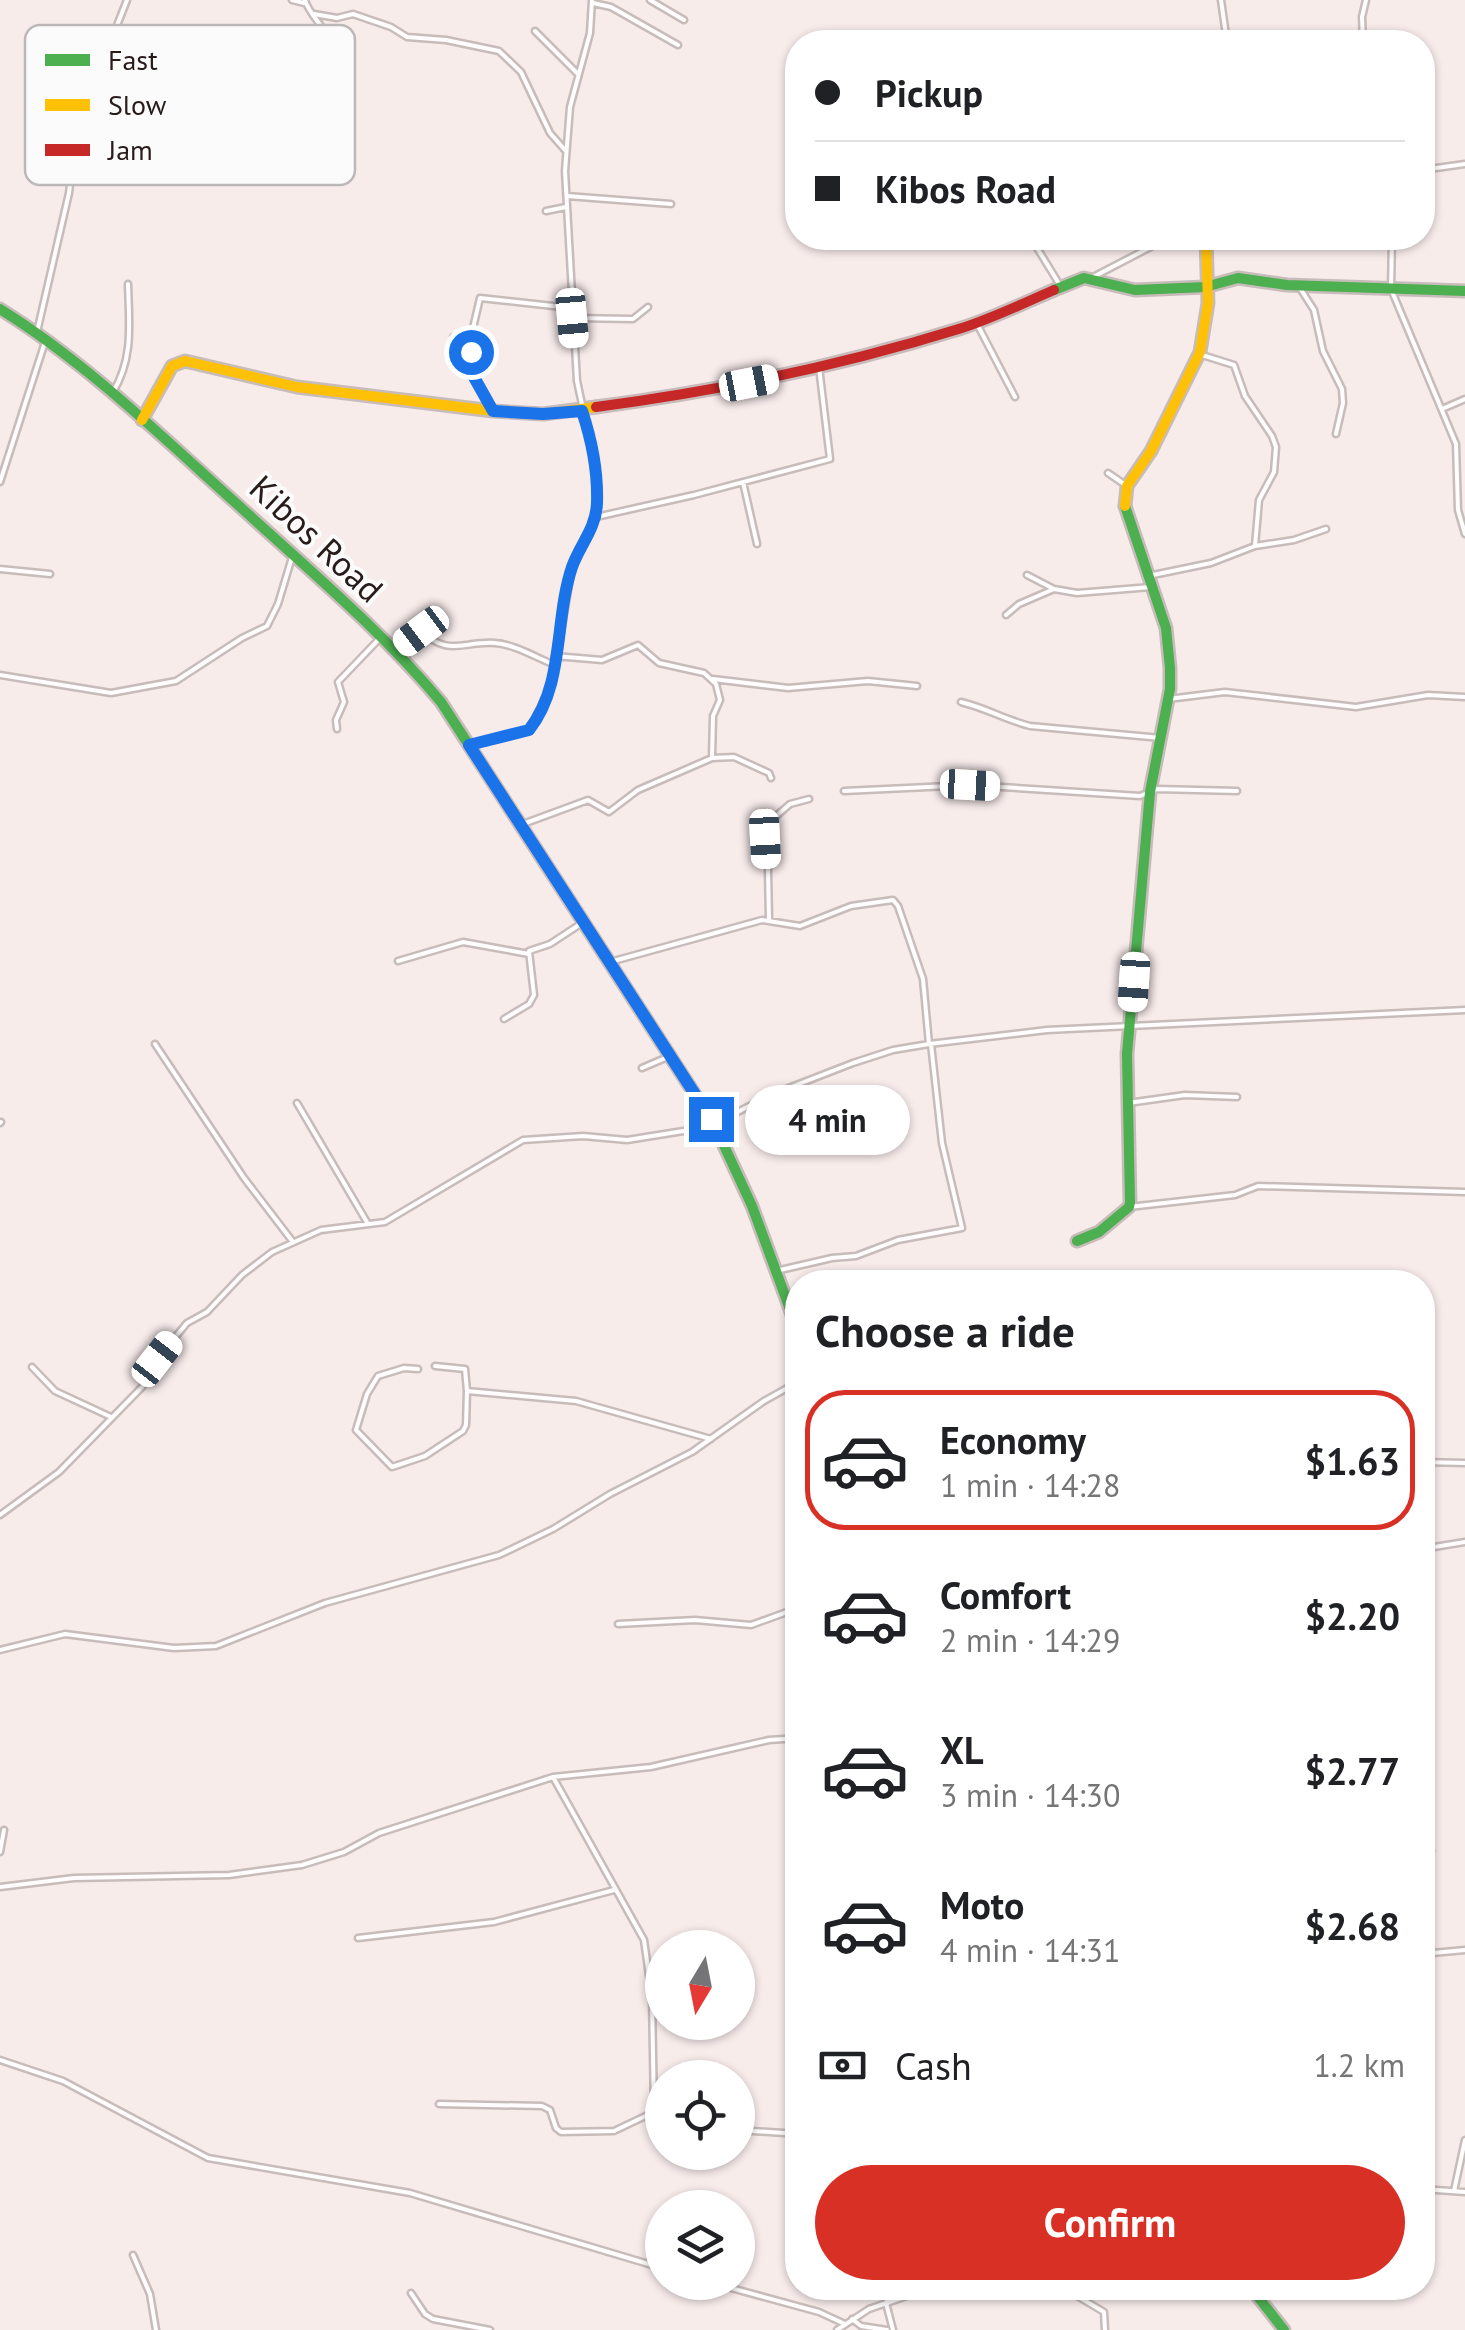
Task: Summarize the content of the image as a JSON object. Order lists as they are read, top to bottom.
{
  "streets": {
    "street": ["Kibos Road"]
  },
  "legend": ["Fast", "Slow", "Jam"],
  "north": "bottom",
  "page": {
    "banner": ["Pickup", "Kibos Road"],
    "bubble": "4 min",
    "heading": "Choose a ride",
    "list": [
      {
        "name": "Economy",
        "note": "1 min · 14:28",
        "value": "$1.63"
      },
      {
        "name": "Comfort",
        "note": "2 min · 14:29",
        "value": "$2.20"
      },
      {
        "name": "XL",
        "note": "3 min · 14:30",
        "value": "$2.77"
      },
      {
        "name": "Moto",
        "note": "4 min · 14:31",
        "value": "$2.68"
      }
    ],
    "pay": ["Cash", "1.2 km"],
    "buttons": "Confirm"
  }
}
